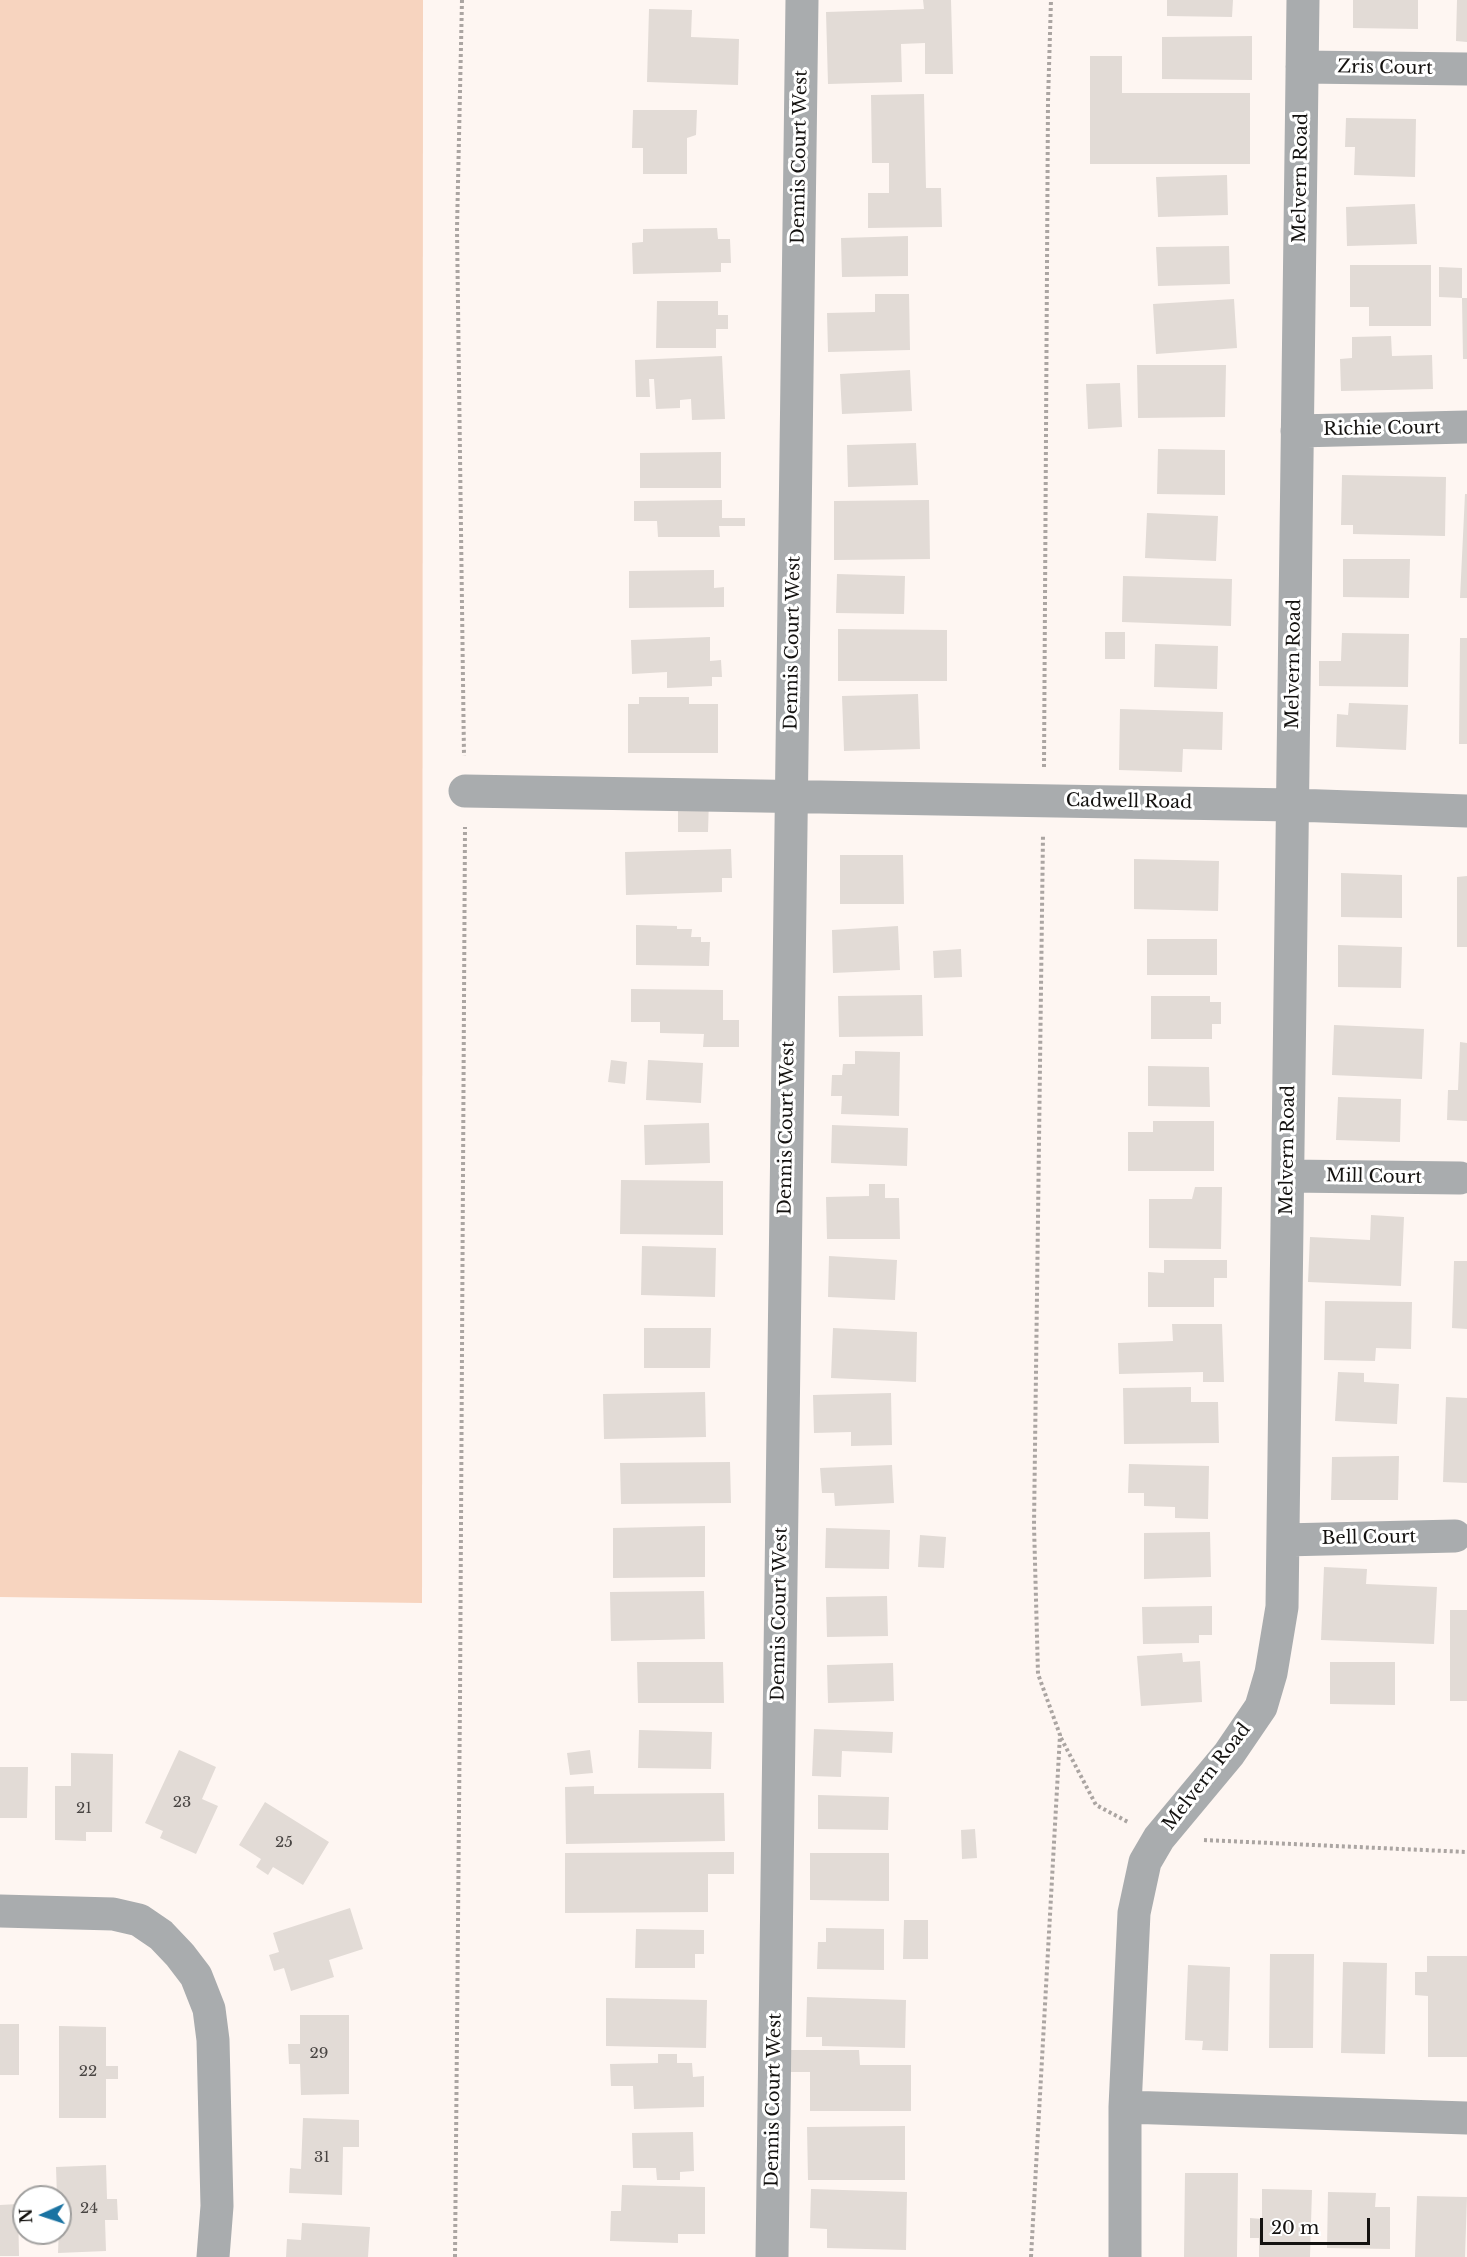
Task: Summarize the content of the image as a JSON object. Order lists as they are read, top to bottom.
{
  "streets": {
    "street": [
      "Zris Court",
      "Dennis Court West",
      "Melvern Road",
      "Richie Court",
      "Cadwell Road",
      "Mill Court",
      "Bell Court"
    ]
  },
  "crossings": [
    ["Zris Court", "Melvern Road"],
    ["Dennis Court West", "Cadwell Road"],
    ["Melvern Road", "Richie Court"],
    ["Melvern Road", "Cadwell Road"],
    ["Melvern Road", "Mill Court"],
    ["Melvern Road", "Bell Court"]
  ],
  "house_numbers": [
    "23",
    "21",
    "25",
    "29",
    "22",
    "31",
    "24"
  ],
  "scale_bar": "20 m",
  "north": "left"
}
